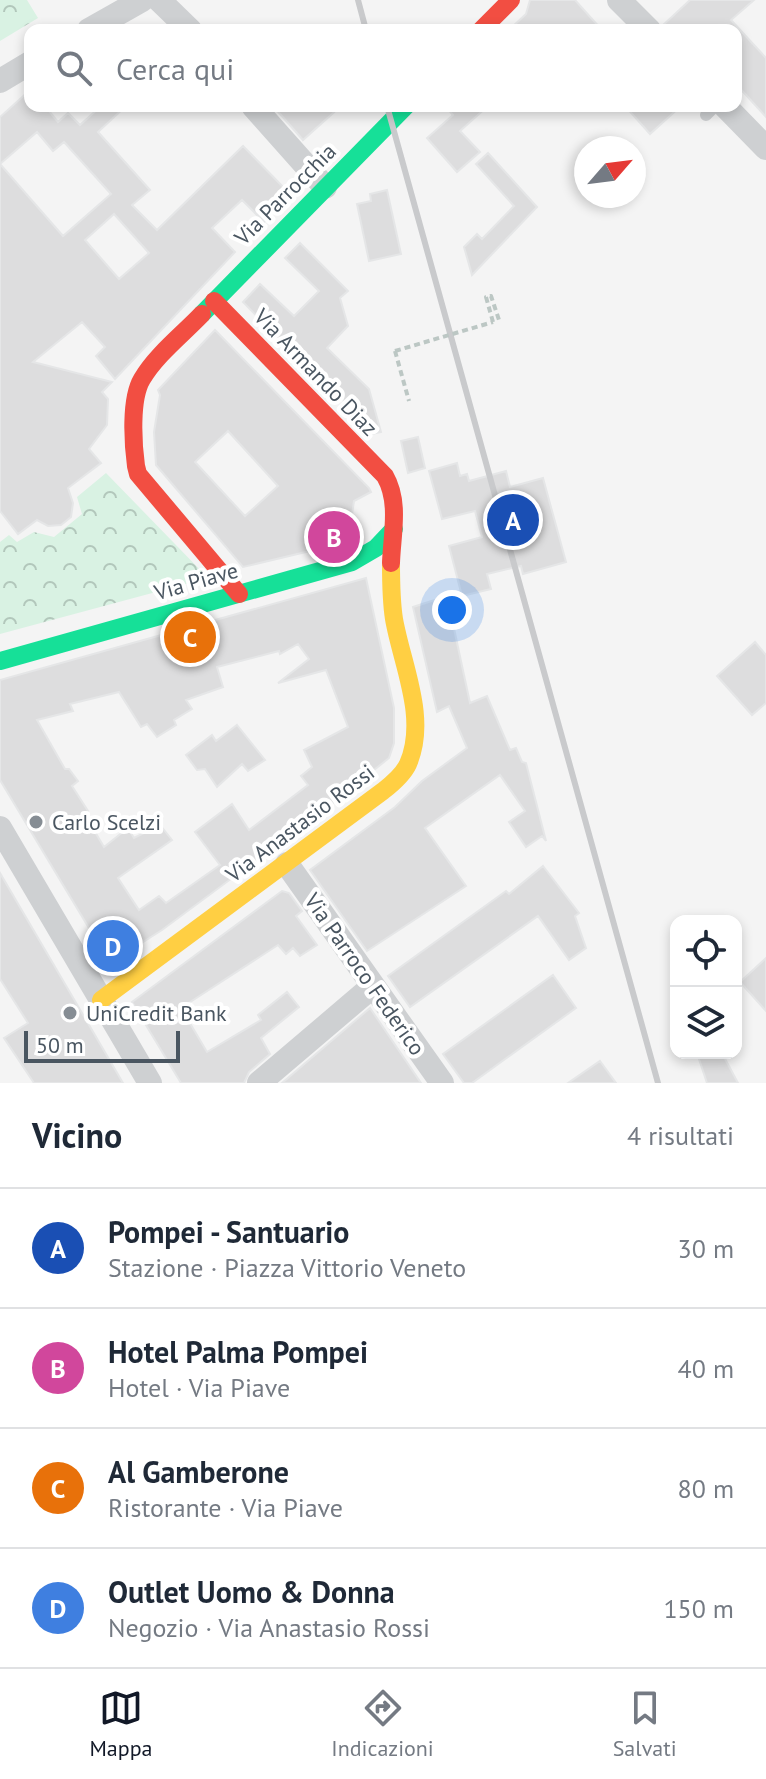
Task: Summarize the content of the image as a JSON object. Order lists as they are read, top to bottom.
{
  "streets": {
    "street": [
      "Via Parrocchia",
      "Via Armando Diaz",
      "Via Piave",
      "Via Anastasio Rossi",
      "Via Parroco Federico"
    ]
  },
  "crossings": [
    ["Via Parrocchia", "Via Armando Diaz"],
    ["Via Parrocchia", "Via Piave"],
    ["Via Armando Diaz", "Via Anastasio Rossi"],
    ["Via Piave", "Via Anastasio Rossi"],
    ["Via Anastasio Rossi", "Via Parroco Federico"]
  ],
  "places": ["Carlo Scelzi", "UniCredit Bank"],
  "scale_bar": "50 m",
  "north": "top right",
  "page": {
    "search": "Cerca qui",
    "pins": [
      "A",
      "B",
      "C",
      "D"
    ],
    "scale": "50 m",
    "heading": ["Vicino", "4 risultati"],
    "list": [
      {
        "mark": "A",
        "name": "Pompei - Santuario",
        "note": "Stazione · Piazza Vittorio Veneto",
        "value": "30 m"
      },
      {
        "mark": "B",
        "name": "Hotel Palma Pompei",
        "note": "Hotel · Via Piave",
        "value": "40 m"
      },
      {
        "mark": "C",
        "name": "Al Gamberone",
        "note": "Ristorante · Via Piave",
        "value": "80 m"
      },
      {
        "mark": "D",
        "name": "Outlet Uomo & Donna",
        "note": "Negozio · Via Anastasio Rossi",
        "value": "150 m"
      }
    ],
    "nav": ["Mappa", "Indicazioni", "Salvati"]
  }
}
